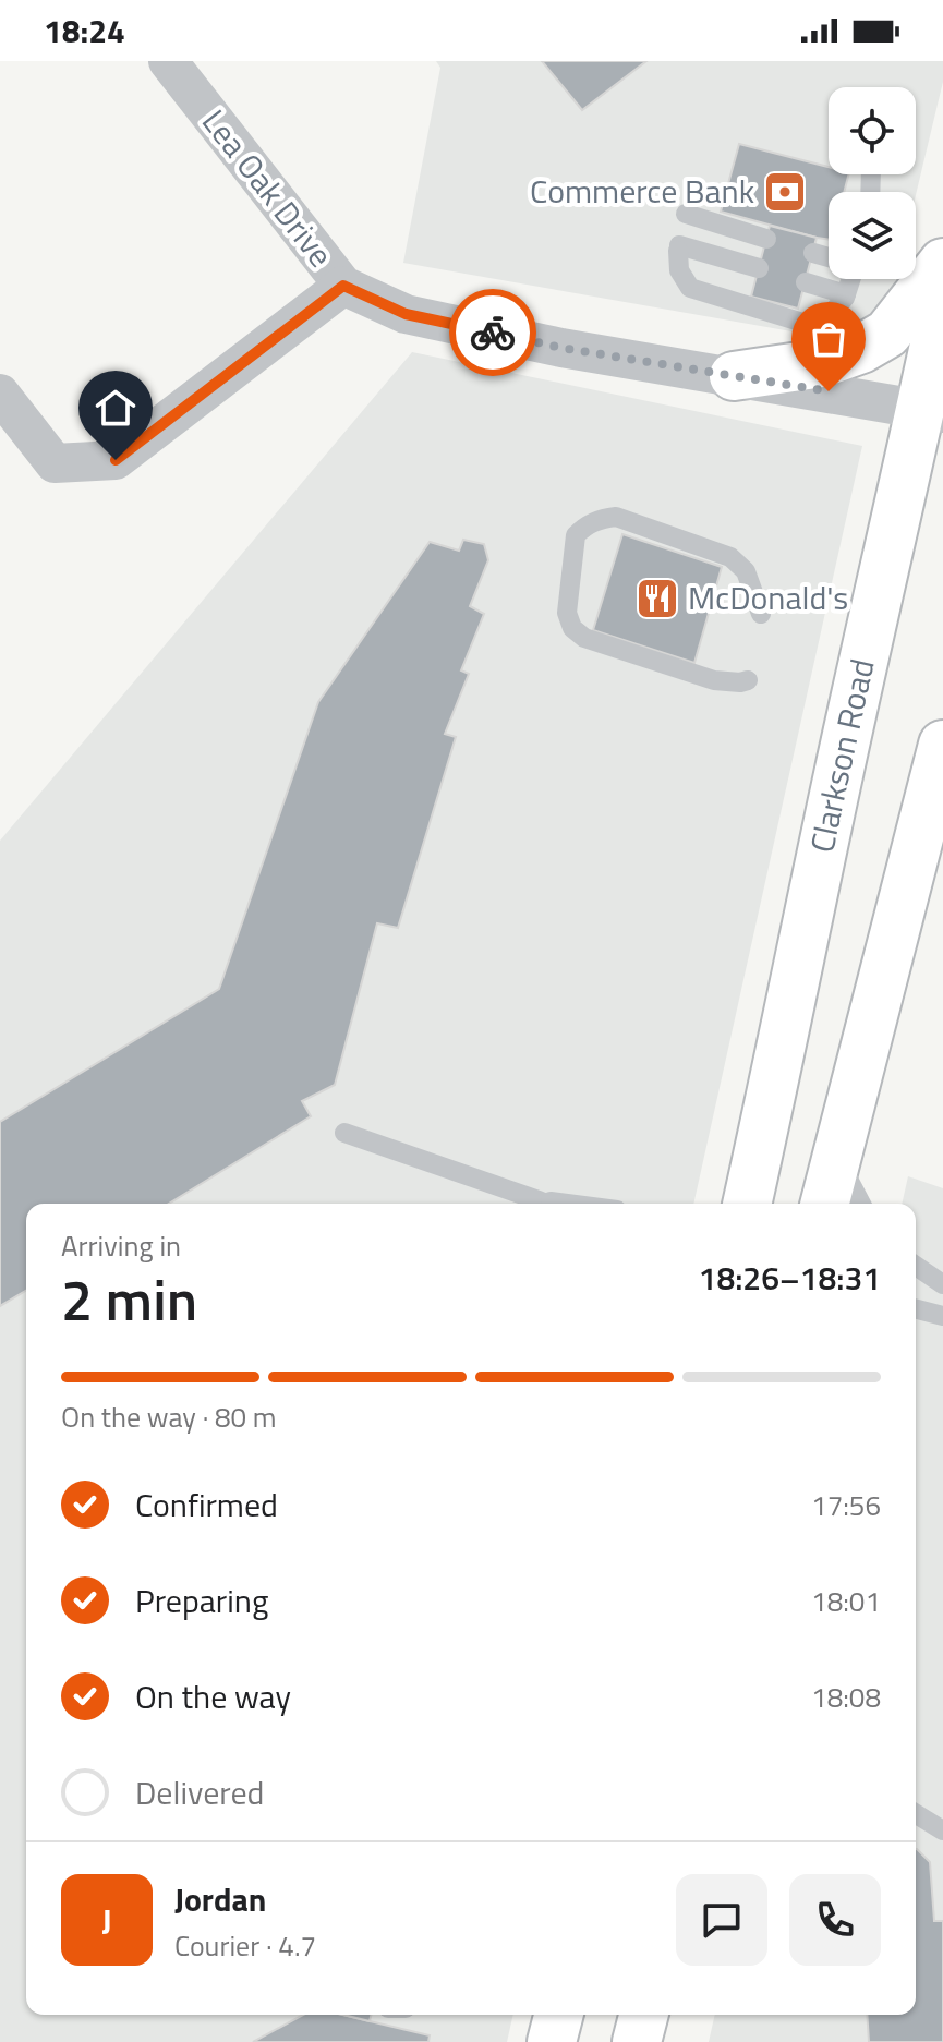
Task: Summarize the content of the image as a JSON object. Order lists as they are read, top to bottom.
{
  "streets": {
    "main road": ["Clarkson Road"],
    "street": ["Lea Oak Drive"]
  },
  "crossings": [
    ["Lea Oak Drive", "Clarkson Road"]
  ],
  "places": {
    "bank": ["Commerce Bank"],
    "restaurant": ["McDonald's"]
  },
  "page": {
    "status": "18:24",
    "heading": ["2 min", "Arriving in", "18:26–18:31"],
    "panel": ["Jordan", "Courier · 4.7"],
    "bar": "On the way · 80 m",
    "list": [
      ["Confirmed", "17:56"],
      ["Preparing", "18:01"],
      ["On the way", "18:08"],
      "Delivered"
    ],
    "round": "J"
  }
}
